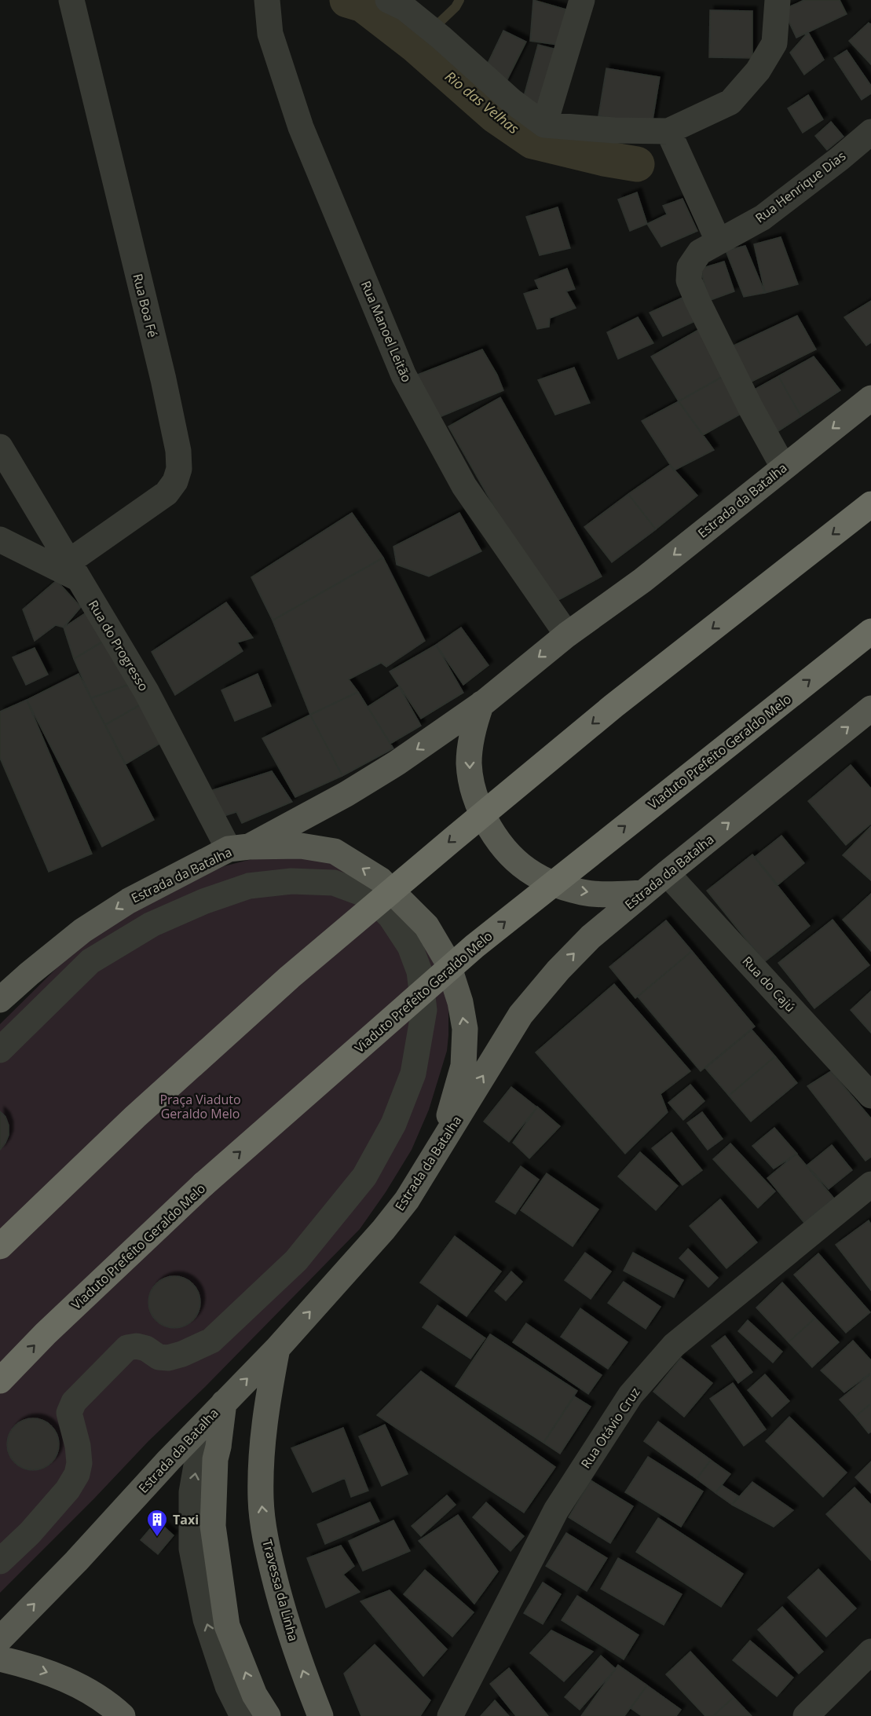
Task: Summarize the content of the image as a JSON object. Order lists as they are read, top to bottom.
{
  "streets": {
    "highway": ["Viaduto Prefeito Geraldo Melo"],
    "main road": ["Estrada da Batalha", "Travessa da Linha"],
    "street": [
      "Rua Henrique Dias",
      "Rua Boa Fé",
      "Rua Manoel Leitão",
      "Rua do Progresso",
      "Rua do Cajú",
      "Rua Otávio Cruz"
    ]
  },
  "crossings": [
    ["Rua Henrique Dias", "Estrada da Batalha"],
    ["Rua Boa Fé", "Rua do Progresso"],
    ["Rua Manoel Leitão", "Estrada da Batalha"],
    ["Estrada da Batalha", "Rua do Progresso"],
    ["Estrada da Batalha", "Rua do Cajú"],
    ["Estrada da Batalha", "Travessa da Linha"]
  ],
  "water": ["Rio das Velhas"],
  "parks": ["Praça Viaduto Geraldo Melo"],
  "places": {
    "building": ["Taxi"]
  }
}
